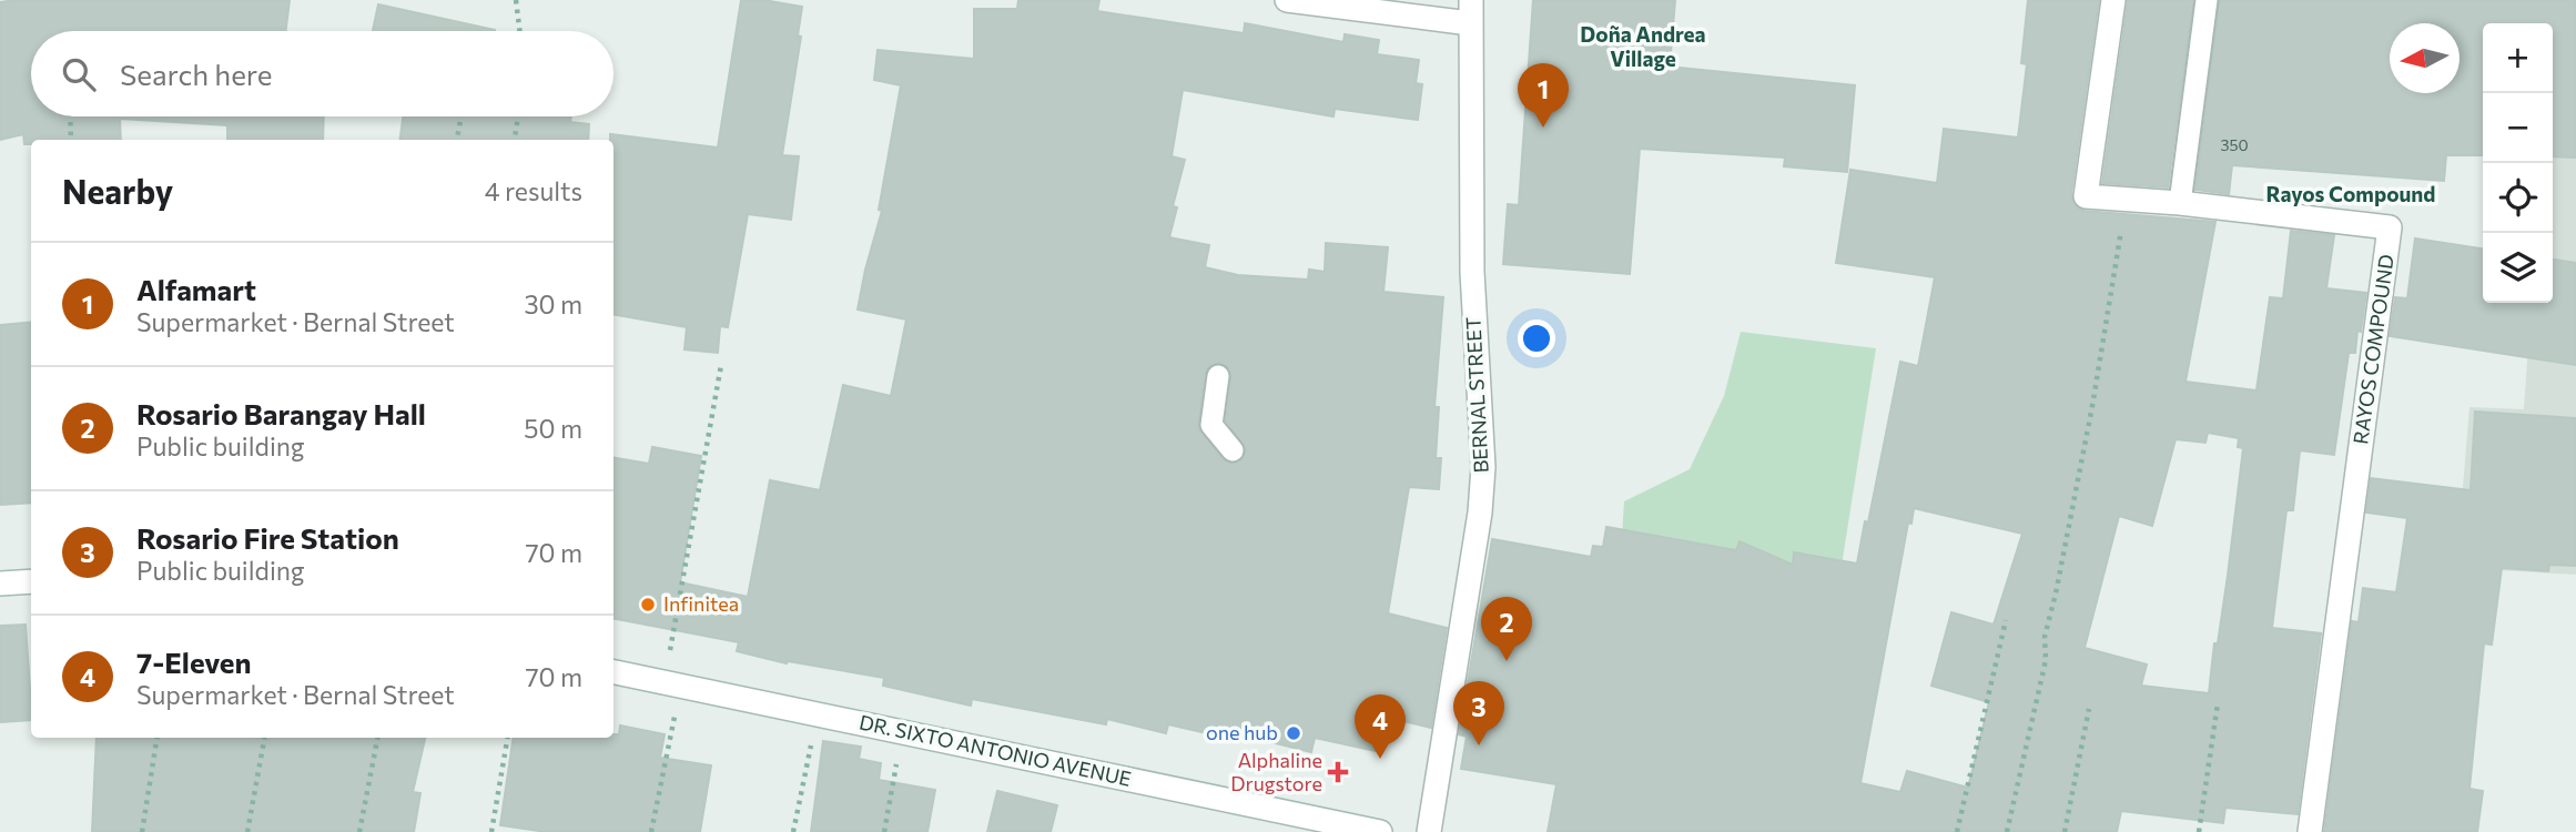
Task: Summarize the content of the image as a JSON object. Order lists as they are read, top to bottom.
{
  "streets": {
    "street": ["RAYOS COMPOUND", "BERNAL STREET", "DR. SIXTO ANTONIO AVENUE"]
  },
  "districts": ["Doña Andrea Village", "Rayos Compound"],
  "places": {
    "other": ["Infinitea", "one hub"],
    "health": ["Alphaline Drugstore"]
  },
  "house_numbers": ["350"],
  "north": "left",
  "page": {
    "map_buttons": ["+", "−"],
    "search": "Search here",
    "pins": [
      "1",
      "2",
      "3",
      "4"
    ],
    "heading": ["Nearby", "4 results"],
    "list": [
      {
        "mark": "1",
        "name": "Alfamart",
        "note": "Supermarket · Bernal Street",
        "value": "30 m"
      },
      {
        "mark": "2",
        "name": "Rosario Barangay Hall",
        "note": "Public building",
        "value": "50 m"
      },
      {
        "mark": "3",
        "name": "Rosario Fire Station",
        "note": "Public building",
        "value": "70 m"
      },
      {
        "mark": "4",
        "name": "7-Eleven",
        "note": "Supermarket · Bernal Street",
        "value": "70 m"
      }
    ]
  }
}
